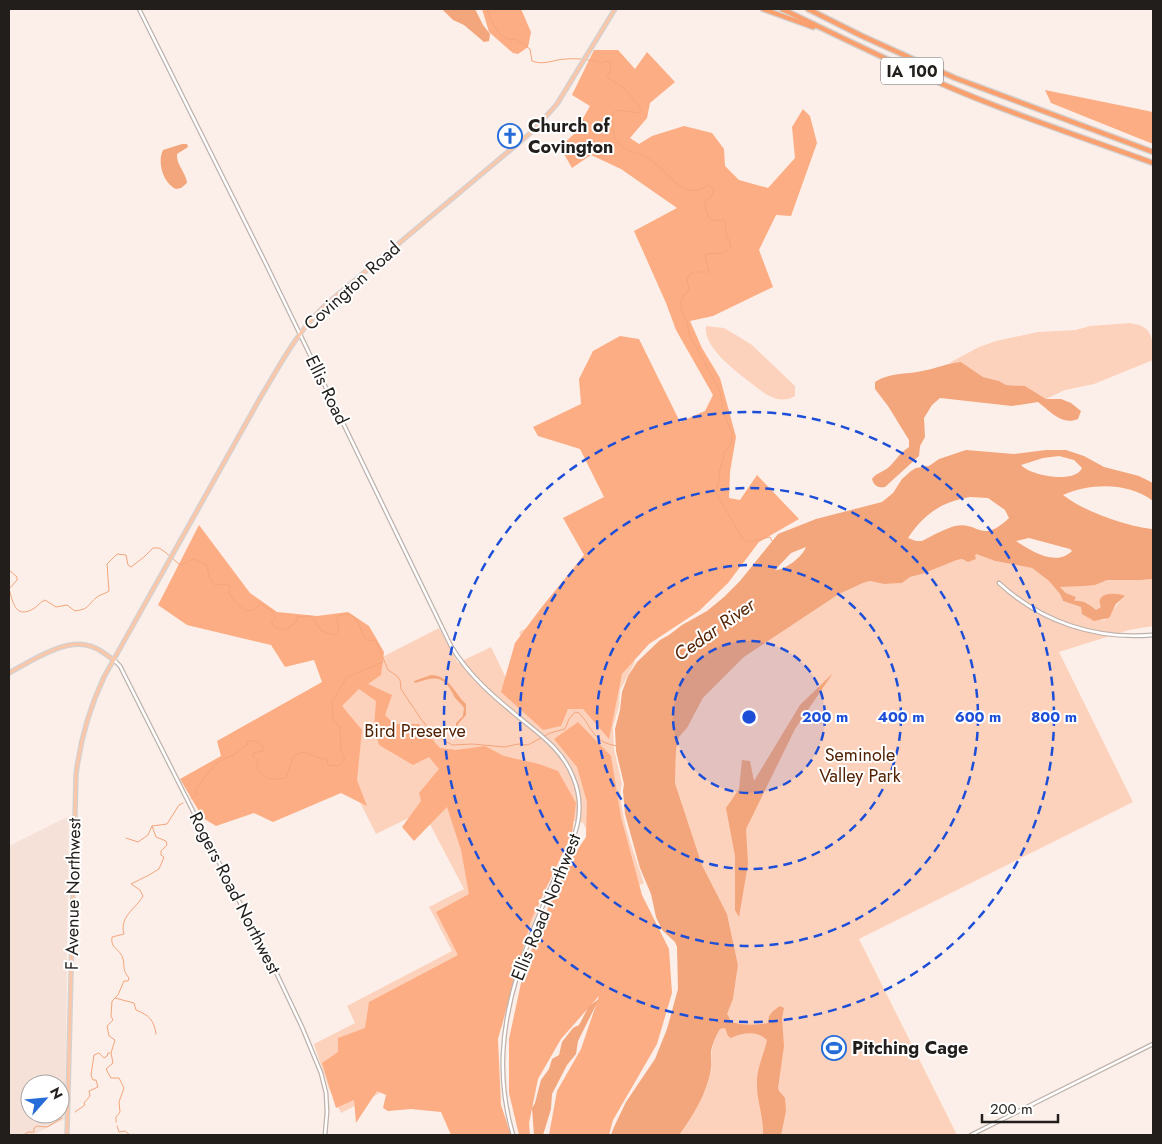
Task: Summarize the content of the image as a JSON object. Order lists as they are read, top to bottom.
{
  "streets": {
    "highway": ["IA 100"],
    "main road": ["Covington Road", "F Avenue Northwest"],
    "street": ["Ellis Road", "Rogers Road Northwest", "Ellis Road Northwest"]
  },
  "crossings": [
    ["Covington Road", "Ellis Road"],
    ["Covington Road", "Rogers Road Northwest"],
    ["Covington Road", "F Avenue Northwest"],
    ["Ellis Road", "Ellis Road Northwest"],
    ["Rogers Road Northwest", "F Avenue Northwest"]
  ],
  "water": ["Cedar River"],
  "parks": ["Bird Preserve", "Seminole Valley Park"],
  "places": {
    "church": ["Church of Covington"],
    "sports": ["Pitching Cage"]
  },
  "scale_bar": "200 m",
  "north": "top right",
  "rings": [
    "200 m",
    "400 m",
    "600 m",
    "800 m"
  ]
}
